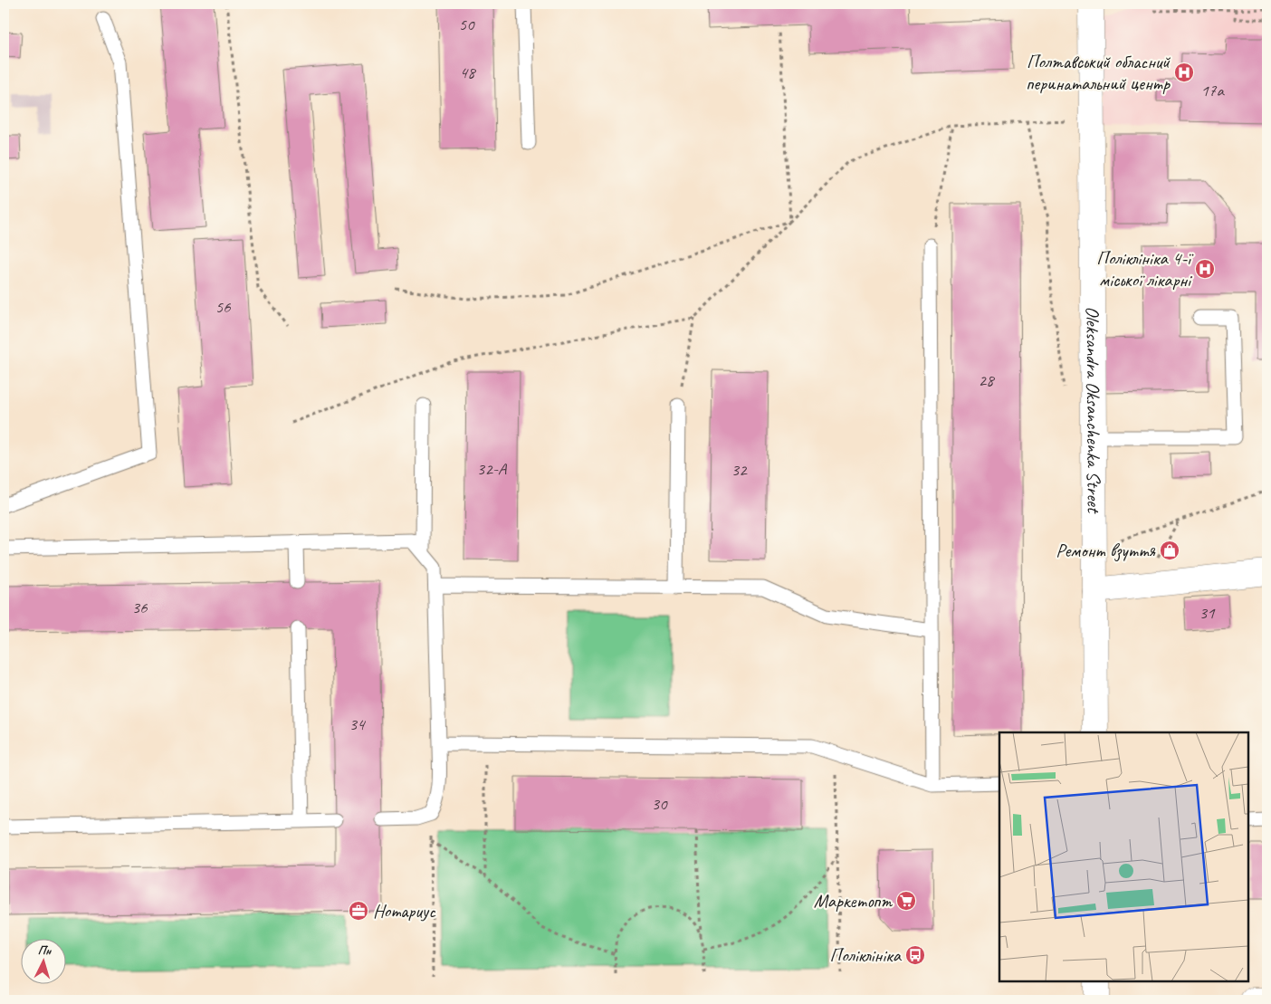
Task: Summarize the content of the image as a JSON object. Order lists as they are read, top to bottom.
{
  "streets": {
    "street": ["Oleksandra Oksanchenka Street"]
  },
  "places": {
    "hospital": ["Полтавський обласний перинатальний центр", "Поліклініка 4-ї міської лікарні"],
    "shop": ["Ремонт взуття"],
    "supermarket": ["Маркетопт"],
    "office": ["Нотариус"],
    "bus stop": ["Поліклініка"]
  },
  "house_numbers": [
    "50",
    "48",
    "17а",
    "56",
    "28",
    "32-А",
    "32",
    "36",
    "31",
    "34",
    "30"
  ],
  "north": "top"
}
